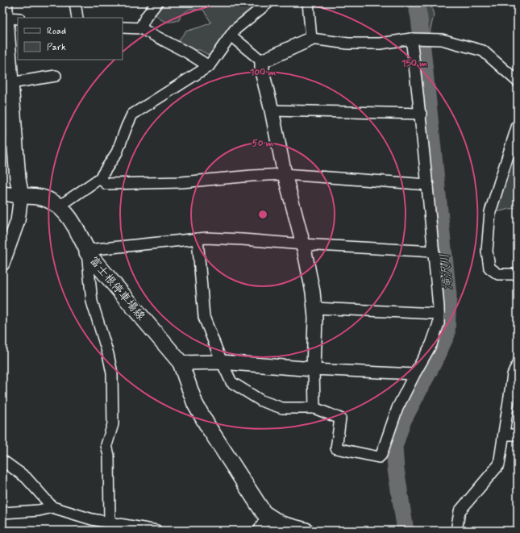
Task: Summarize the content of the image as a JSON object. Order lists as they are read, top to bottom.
{
  "streets": {
    "main road": ["富士根停車場線"]
  },
  "water": ["滝沢川"],
  "legend": ["Road", "Park"],
  "rings": ["150 m", "100 m", "50 m"]
}
